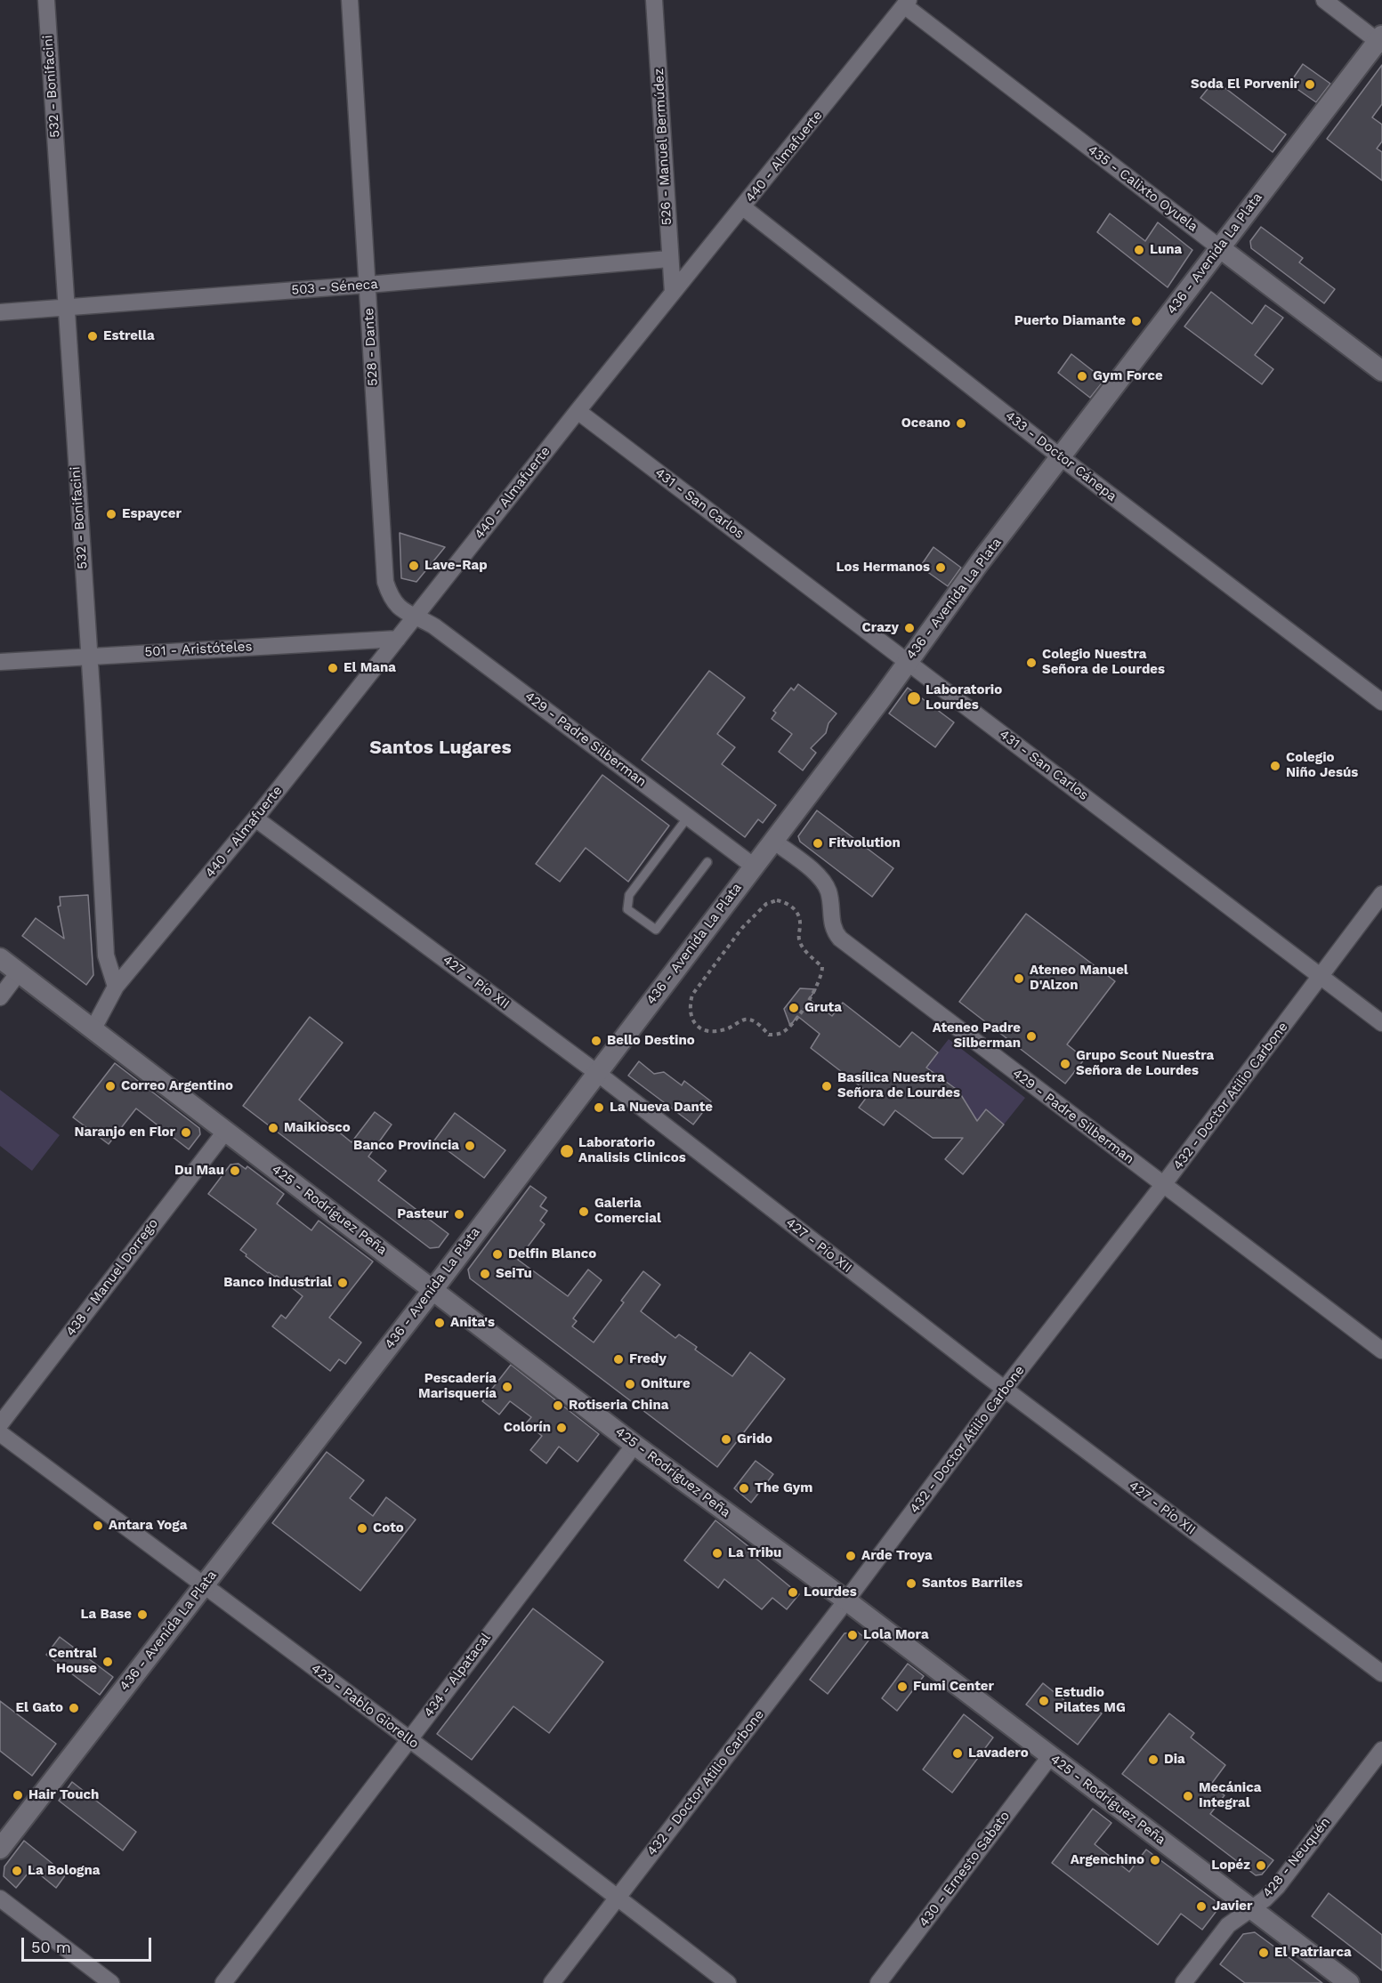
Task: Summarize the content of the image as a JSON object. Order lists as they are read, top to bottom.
{
  "streets": {
    "street": [
      "532 - Bonifacini",
      "526 - Manuel Bermúdez",
      "440 - Almafuerte",
      "435 - Calixto Oyuela",
      "436 - Avenida La Plata",
      "503 - Séneca",
      "528 - Dante",
      "433 - Doctor Cánepa",
      "431 - San Carlos",
      "501 - Aristóteles",
      "429 - Padre Silberman",
      "427 - Pío XII",
      "432 - Doctor Atilio Carbone",
      "425 - Rodríguez Peña",
      "438 - Manuel Dorrego",
      "434 - Alpatacal",
      "423 - Pablo Giorello",
      "428 - Neuquén",
      "430 - Ernesto Sabato"
    ]
  },
  "crossings": [
    ["532 - Bonifacini", "440 - Almafuerte"],
    ["532 - Bonifacini", "503 - Séneca"],
    ["532 - Bonifacini", "501 - Aristóteles"],
    ["526 - Manuel Bermúdez", "440 - Almafuerte"],
    ["526 - Manuel Bermúdez", "503 - Séneca"],
    ["440 - Almafuerte", "435 - Calixto Oyuela"],
    ["440 - Almafuerte", "528 - Dante"],
    ["440 - Almafuerte", "433 - Doctor Cánepa"],
    ["440 - Almafuerte", "431 - San Carlos"],
    ["440 - Almafuerte", "501 - Aristóteles"],
    ["440 - Almafuerte", "429 - Padre Silberman"],
    ["440 - Almafuerte", "427 - Pío XII"],
    ["435 - Calixto Oyuela", "436 - Avenida La Plata"],
    ["436 - Avenida La Plata", "433 - Doctor Cánepa"],
    ["436 - Avenida La Plata", "431 - San Carlos"],
    ["436 - Avenida La Plata", "429 - Padre Silberman"],
    ["436 - Avenida La Plata", "427 - Pío XII"],
    ["436 - Avenida La Plata", "425 - Rodríguez Peña"],
    ["436 - Avenida La Plata", "423 - Pablo Giorello"],
    ["503 - Séneca", "528 - Dante"],
    ["528 - Dante", "429 - Padre Silberman"],
    ["431 - San Carlos", "432 - Doctor Atilio Carbone"],
    ["429 - Padre Silberman", "432 - Doctor Atilio Carbone"],
    ["427 - Pío XII", "432 - Doctor Atilio Carbone"],
    ["432 - Doctor Atilio Carbone", "425 - Rodríguez Peña"],
    ["432 - Doctor Atilio Carbone", "423 - Pablo Giorello"],
    ["425 - Rodríguez Peña", "438 - Manuel Dorrego"],
    ["425 - Rodríguez Peña", "434 - Alpatacal"],
    ["425 - Rodríguez Peña", "428 - Neuquén"],
    ["425 - Rodríguez Peña", "430 - Ernesto Sabato"],
    ["434 - Alpatacal", "423 - Pablo Giorello"]
  ],
  "districts": ["Santos Lugares"],
  "places": [
    "Soda El Porvenir",
    "Luna",
    "Puerto Diamante",
    "Estrella",
    "Gym Force",
    "Oceano",
    "Espaycer",
    "Lave-Rap",
    "Los Hermanos",
    "Crazy",
    "Colegio Nuestra Señora de Lourdes",
    "El Mana",
    "Laboratorio Lourdes",
    "Colegio Niño Jesús",
    "Fitvolution",
    "Ateneo Manuel D'Alzon",
    "Gruta",
    "Ateneo Padre Silberman",
    "Bello Destino",
    "Grupo Scout Nuestra Señora de Lourdes",
    "Correo Argentino",
    "Basílica Nuestra Señora de Lourdes",
    "La Nueva Dante",
    "Maikiosco",
    "Naranjo en Flor",
    "Banco Provincia",
    "Laboratorio Analisis Clinicos",
    "Du Mau",
    "Galeria Comercial",
    "Pasteur",
    "Delfin Blanco",
    "SeiTu",
    "Banco Industrial",
    "Anita's",
    "Fredy",
    "Oniture",
    "Pescadería Marisquería",
    "Rotiseria China",
    "Colorín",
    "Grido",
    "The Gym",
    "Antara Yoga",
    "Coto",
    "La Tribu",
    "Arde Troya",
    "Santos Barriles",
    "Lourdes",
    "La Base",
    "Lola Mora",
    "Central House",
    "Fumi Center",
    "Estudio Pilates MG",
    "El Gato",
    "Lavadero",
    "Dia",
    "Hair Touch",
    "Mecánica Integral",
    "Argenchino",
    "Lopéz",
    "La Bologna",
    "Javier",
    "El Patriarca"
  ],
  "scale_bar": "50 m"
}
